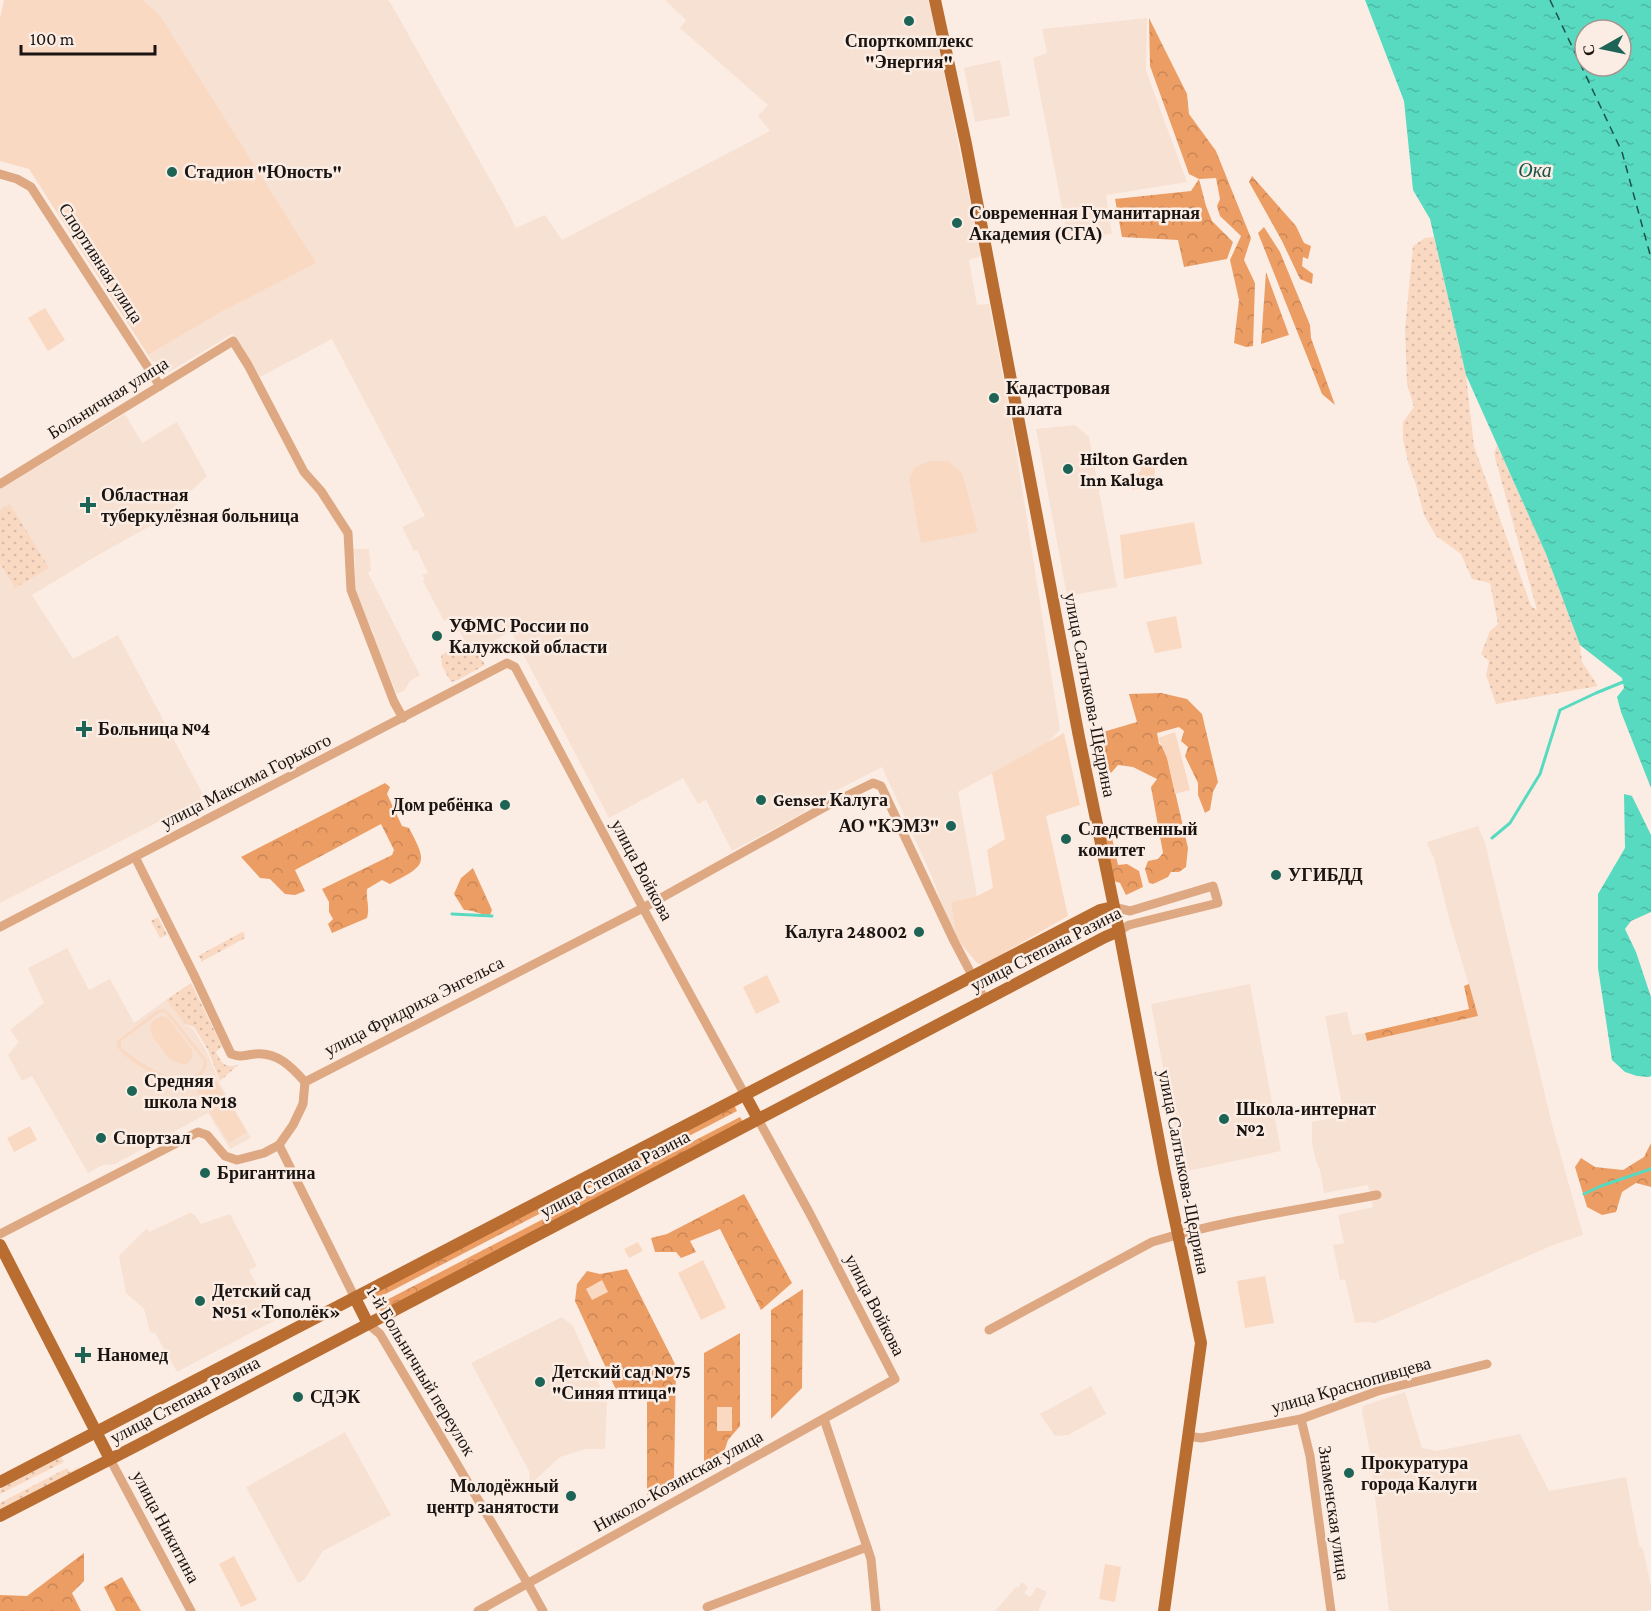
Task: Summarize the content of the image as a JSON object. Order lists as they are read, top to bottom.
{
  "streets": {
    "main road": ["улица Салтыкова-Щедрина", "улица Степана Разина", "1-й Больничный переулок"],
    "street": [
      "Спортивная улица",
      "Больничная улица",
      "улица Максима Горького",
      "улица Войкова",
      "улица Фридриха Энгельса",
      "улица Краснопивцева",
      "Николо-Козинская улица",
      "Знаменская улица",
      "улица Никитина"
    ]
  },
  "crossings": [
    ["Спортивная улица", "Больничная улица"],
    ["Больничная улица", "улица Максима Горького"],
    ["улица Салтыкова-Щедрина", "улица Степана Разина"],
    ["улица Салтыкова-Щедрина", "улица Краснопивцева"],
    ["улица Максима Горького", "улица Войкова"],
    ["улица Войкова", "улица Степана Разина"],
    ["улица Войкова", "улица Фридриха Энгельса"],
    ["улица Войкова", "Николо-Козинская улица"],
    ["улица Степана Разина", "улица Фридриха Энгельса"],
    ["улица Степана Разина", "1-й Больничный переулок"],
    ["улица Степана Разина", "улица Никитина"],
    ["1-й Больничный переулок", "Николо-Козинская улица"],
    ["улица Краснопивцева", "Знаменская улица"]
  ],
  "water": ["Ока"],
  "places": {
    "other": [
      "Спорткомплекс \"Энергия\"",
      "Стадион \"Юность\"",
      "Современная Гуманитарная Академия (СГА)",
      "Кадастровая палата",
      "Hilton Garden Inn Kaluga",
      "УФМС России по Калужской области",
      "Genser Калуга",
      "Дом ребёнка",
      "АО \"КЭМЗ\"",
      "Следственный комитет",
      "УГИБДД",
      "Калуга 248002",
      "Средняя школа №18",
      "Школа-интернат №2",
      "Спортзал",
      "Бригантина",
      "Детский сад №51 «Тополёк»",
      "Детский сад №75 \"Синяя птица\"",
      "СДЭК",
      "Прокуратура города Калуги",
      "Молодёжный центр занятости"
    ],
    "health": ["Областная туберкулёзная больница", "Больница №4", "Наномед"]
  },
  "scale_bar": "100 m",
  "north": "left"
}
